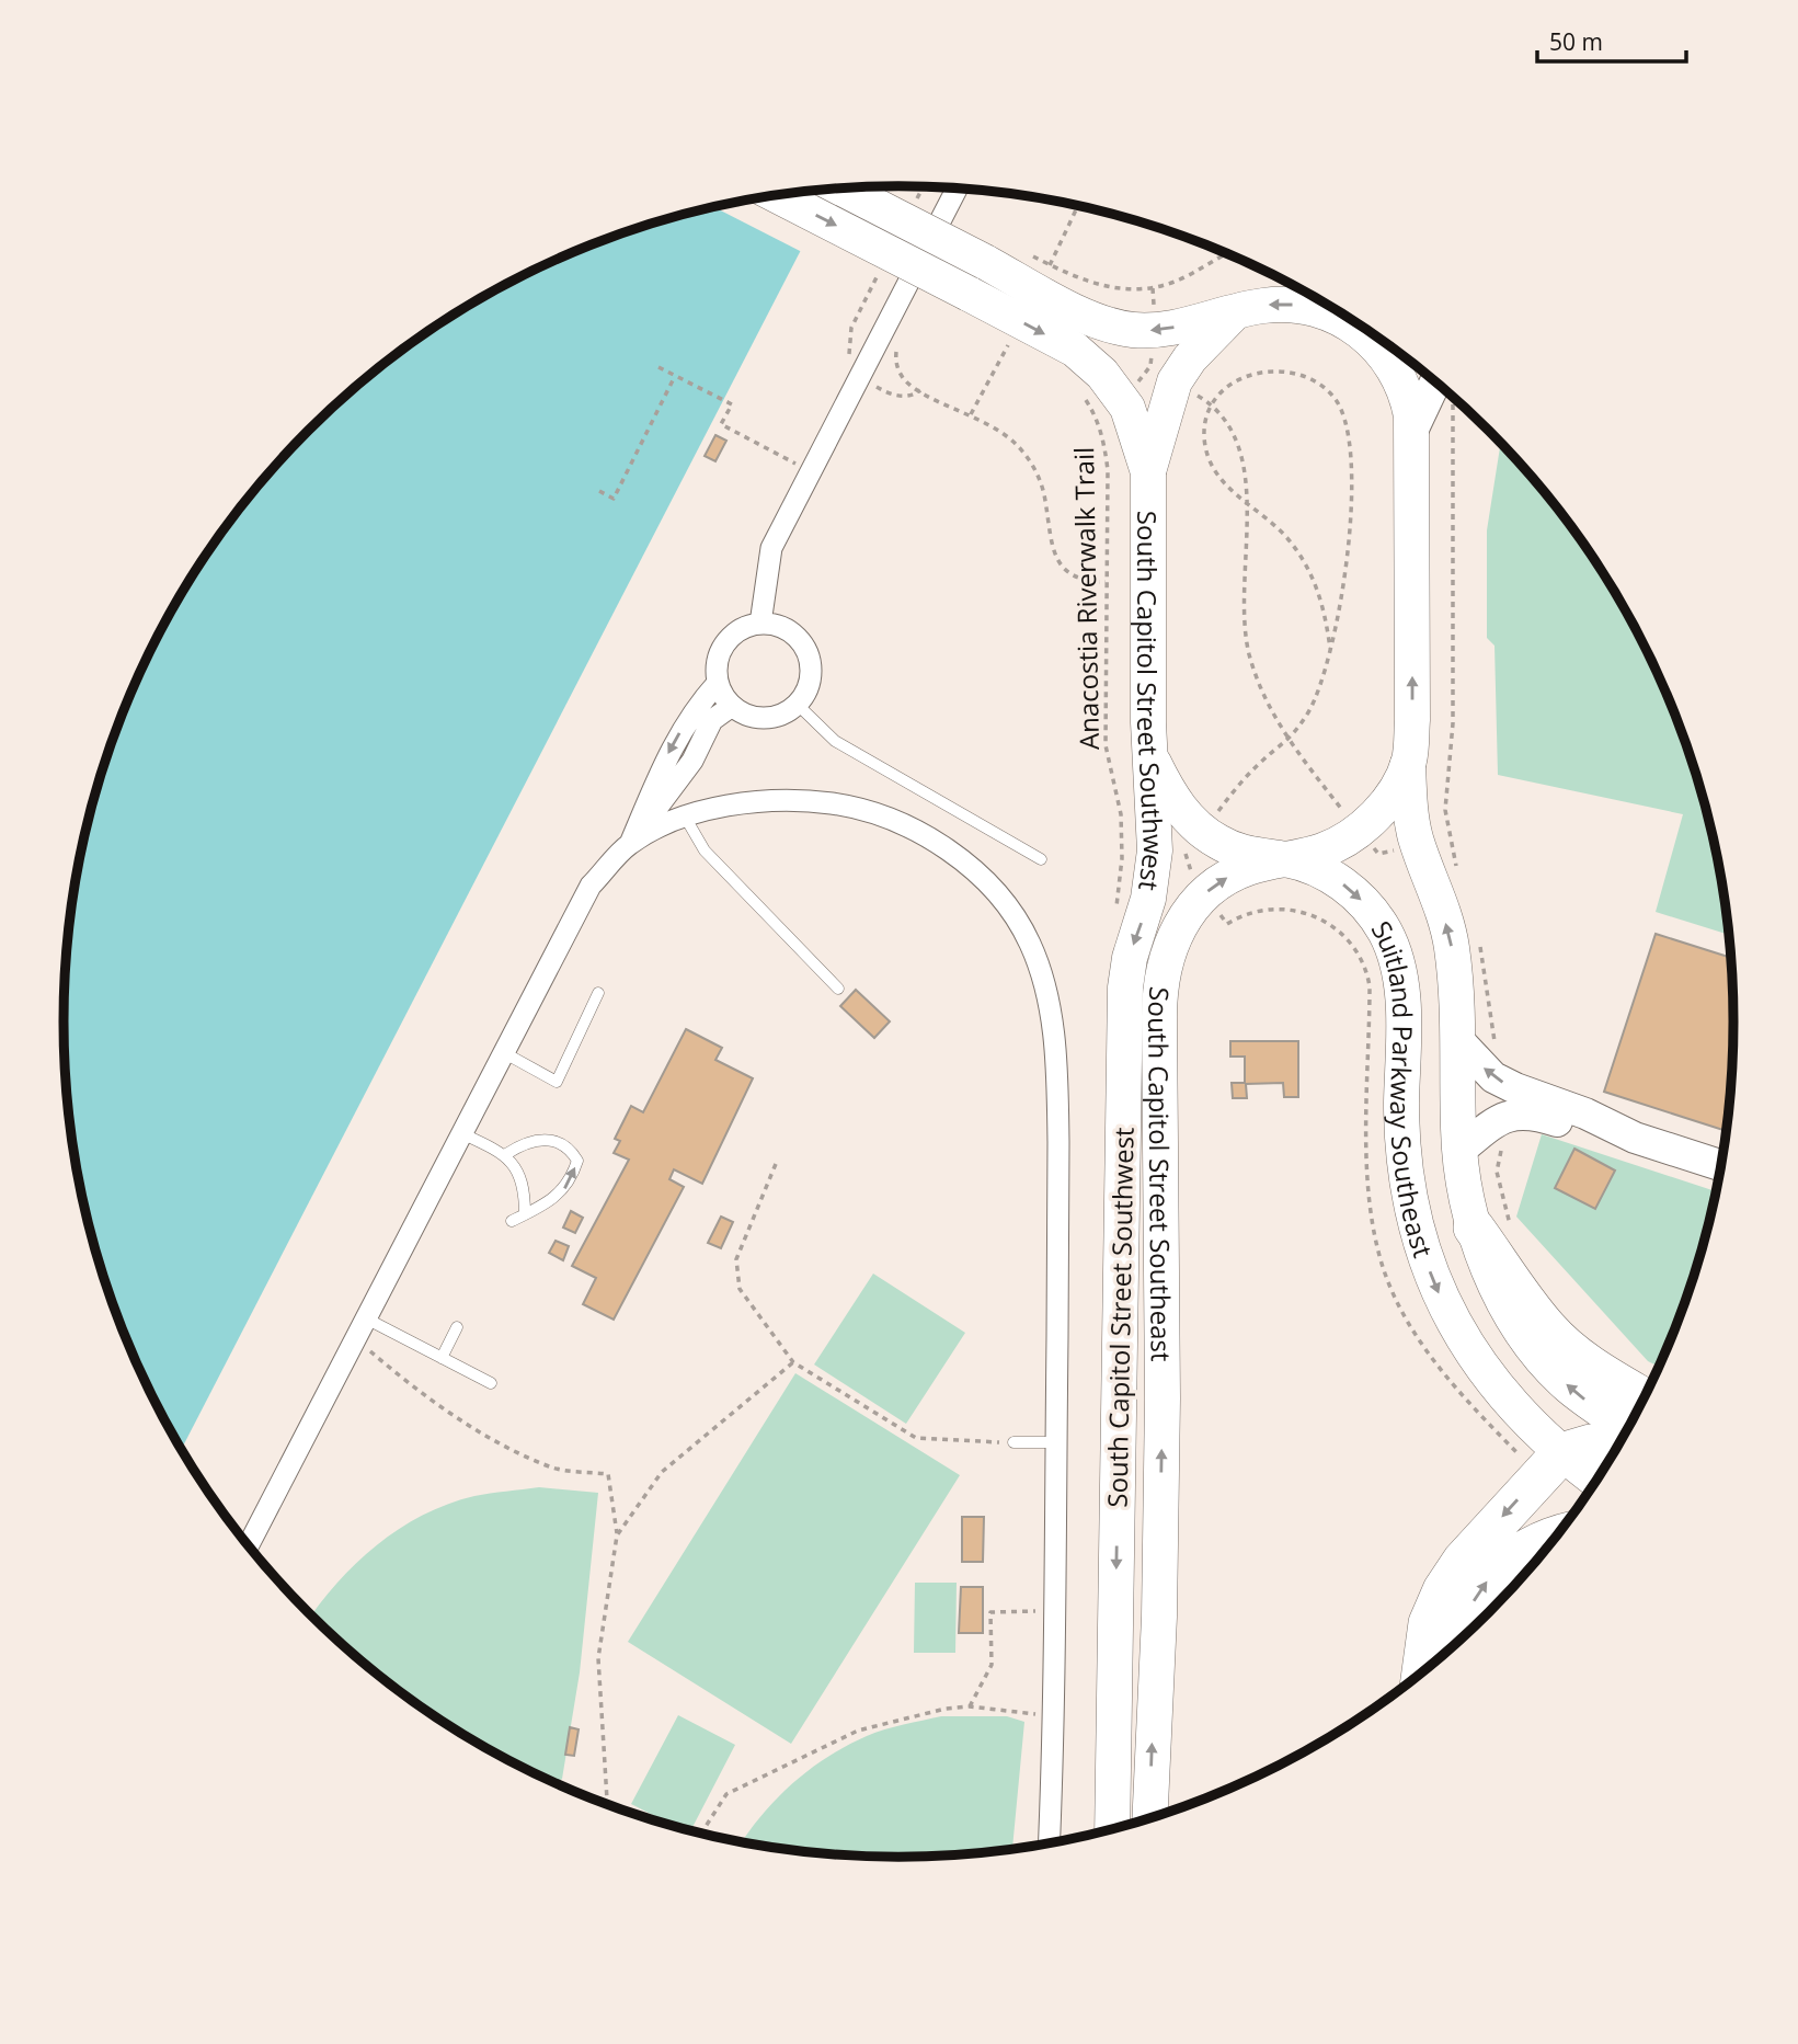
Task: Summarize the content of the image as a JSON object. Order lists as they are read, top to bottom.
{
  "streets": {
    "main road": ["South Capitol Street Southwest", "Suitland Parkway Southeast", "South Capitol Street Southeast"],
    "path": ["Anacostia Riverwalk Trail"]
  },
  "crossings": [
    ["South Capitol Street Southwest", "Suitland Parkway Southeast"],
    ["Suitland Parkway Southeast", "South Capitol Street Southeast"]
  ],
  "one_way": ["South Capitol Street Southwest"],
  "scale_bar": "50 m"
}
